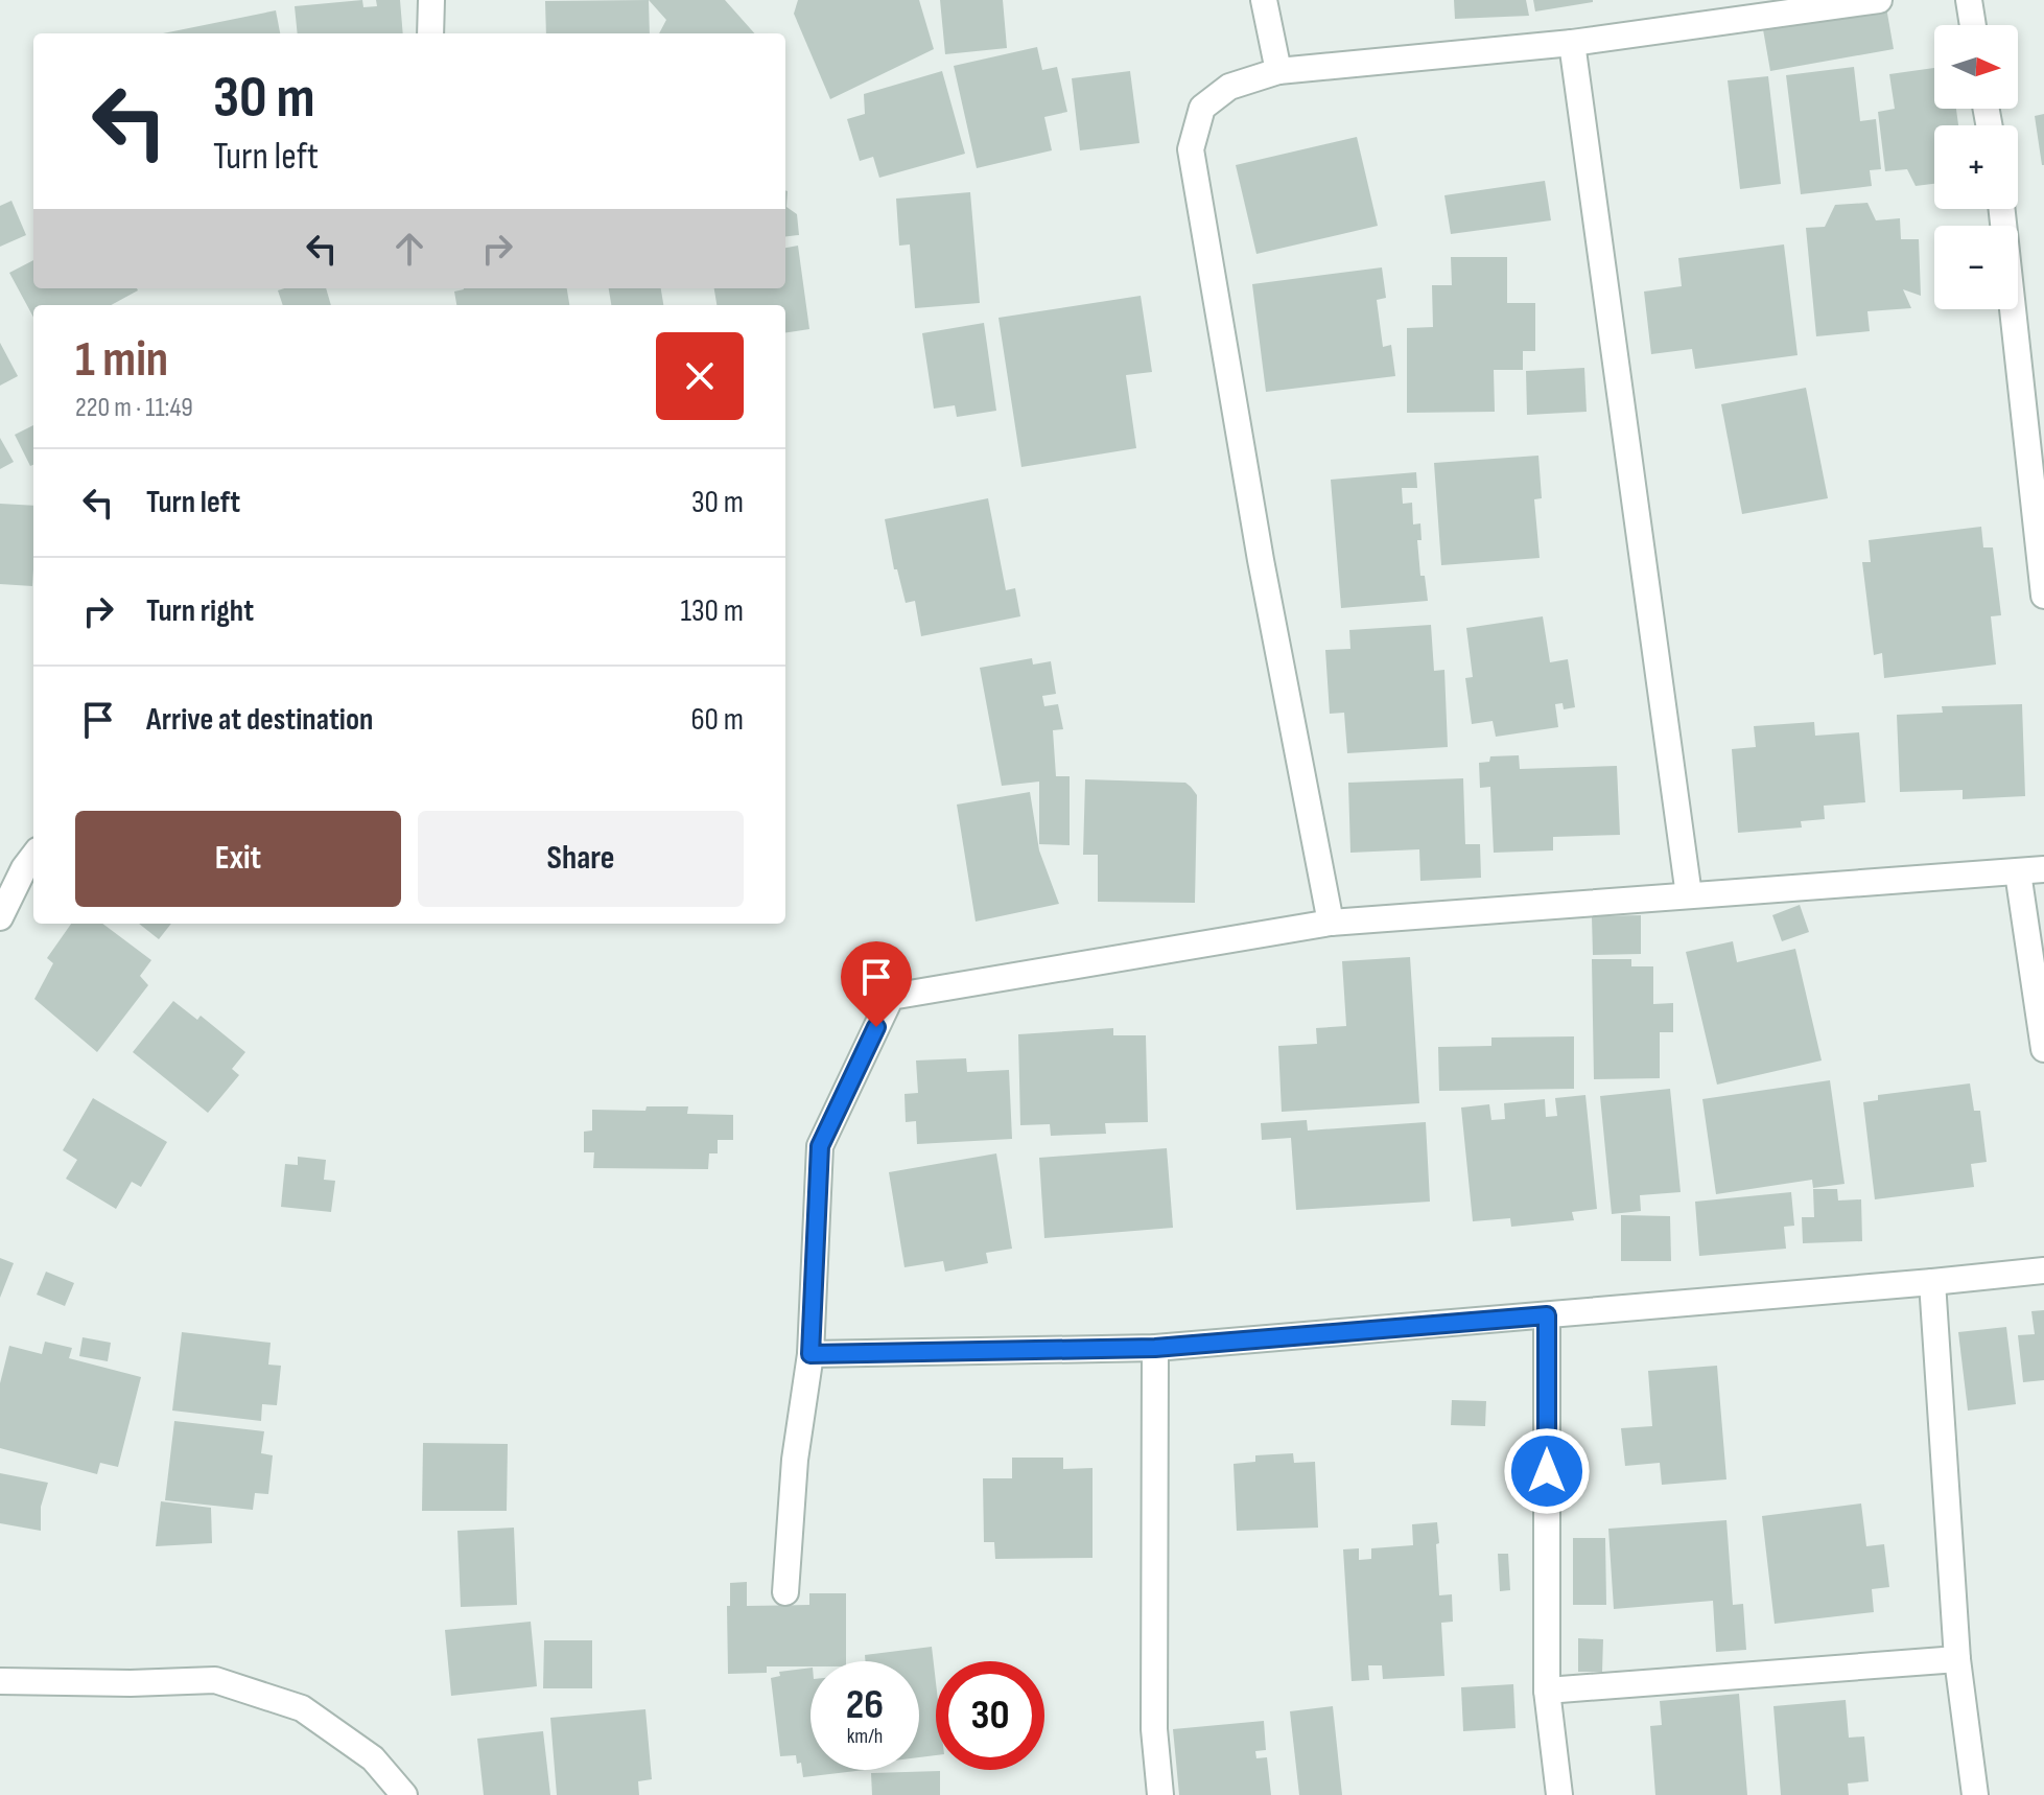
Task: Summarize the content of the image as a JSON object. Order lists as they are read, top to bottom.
{
  "north": "right",
  "page": {
    "map_buttons": ["+", "−"],
    "turn": ["30 m", "Turn left"],
    "heading": ["1 min", "220 m · 11:49"],
    "list": [
      {
        "name": "Turn left",
        "value": "30 m"
      },
      {
        "name": "Turn right",
        "value": "130 m"
      },
      {
        "name": "Arrive at destination",
        "value": "60 m"
      }
    ],
    "buttons": ["Exit", "Share"],
    "speed": "26 km/h",
    "limit": "30"
  }
}
